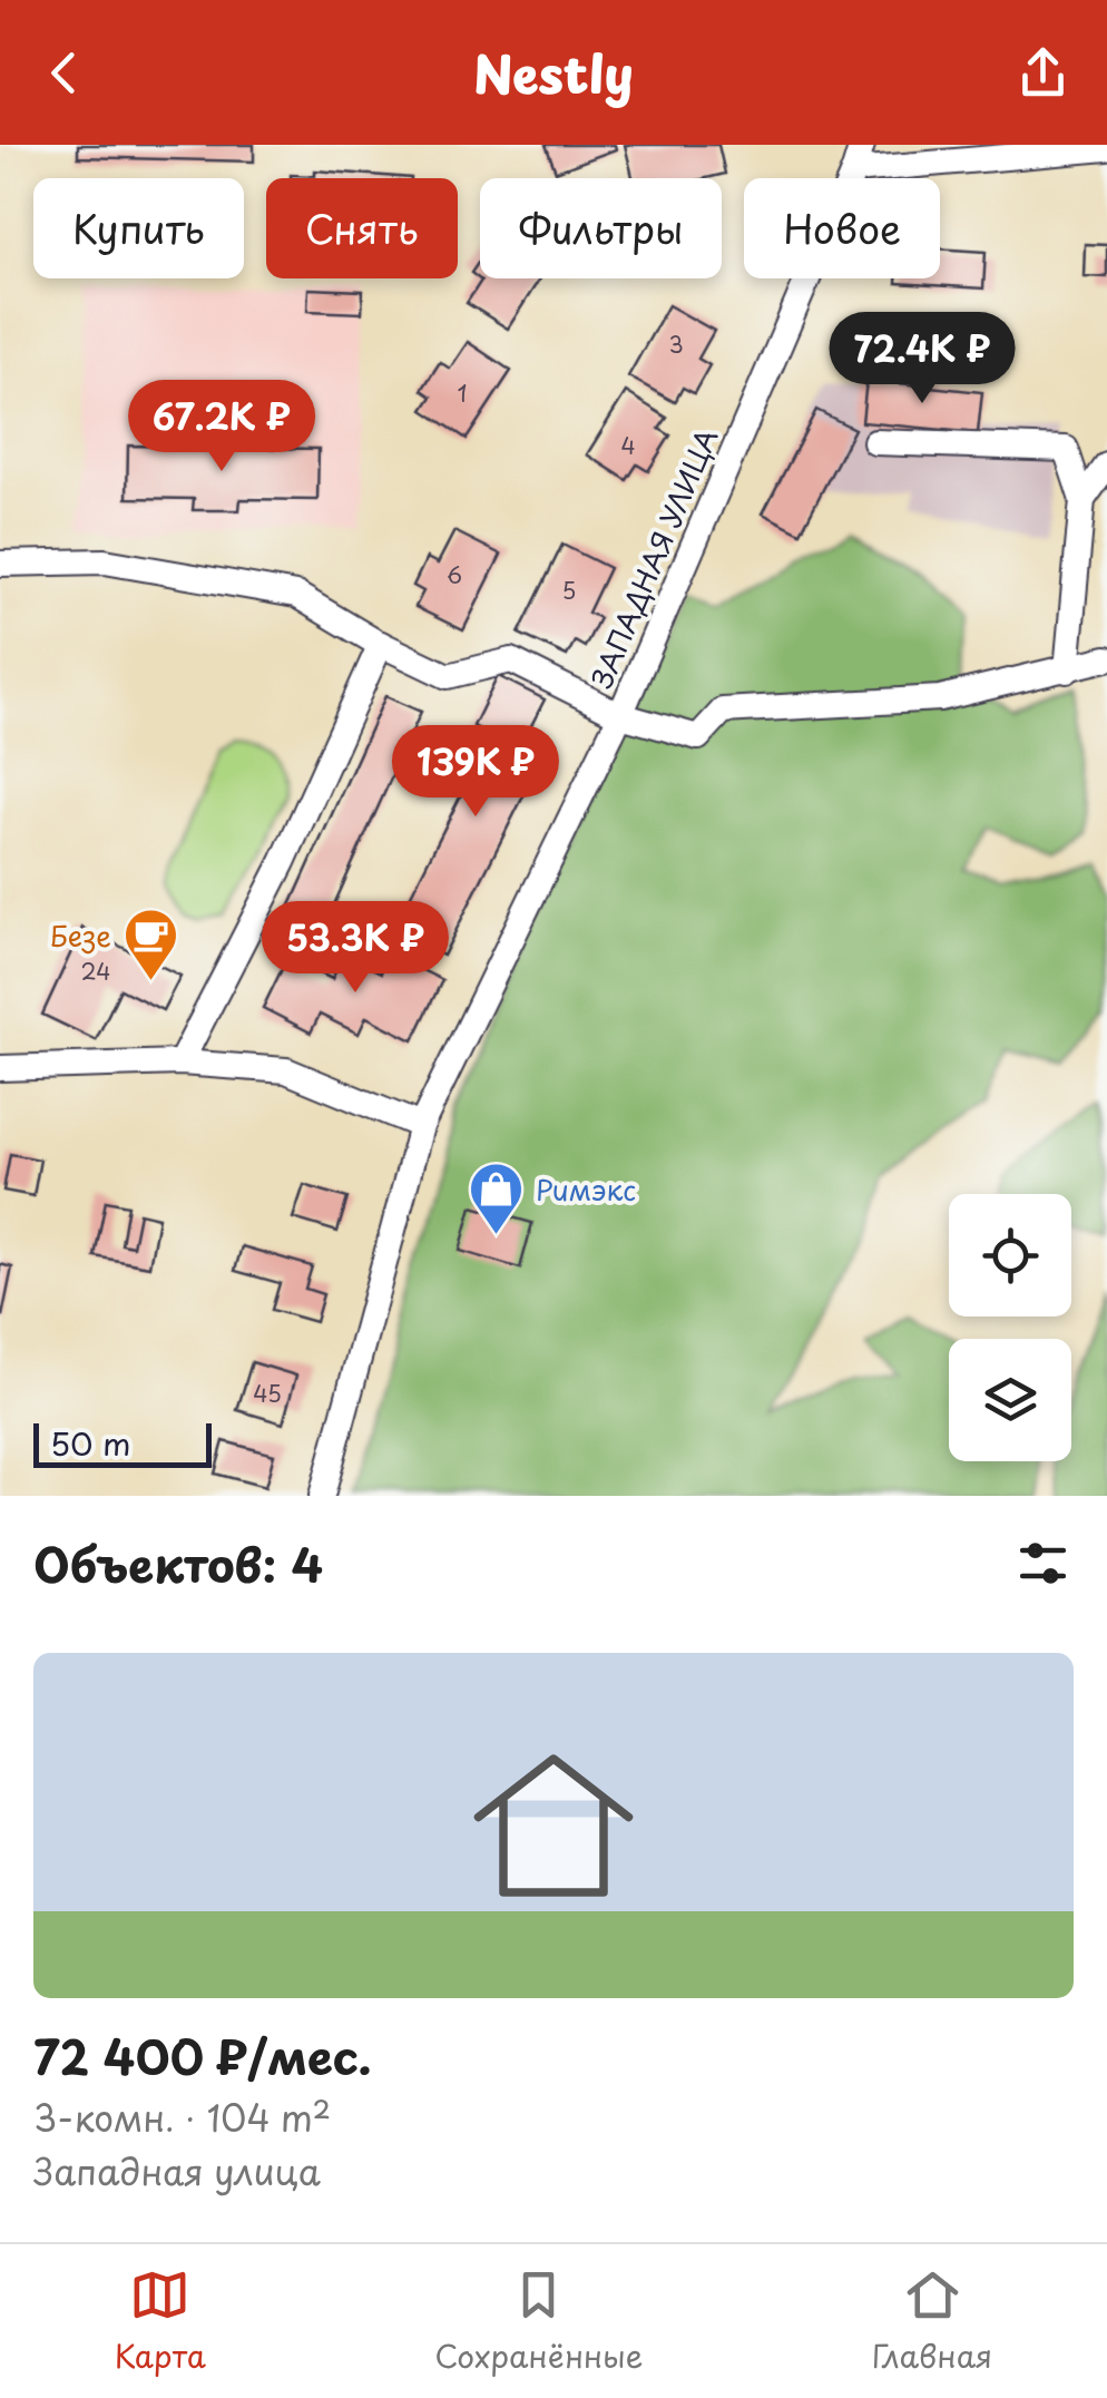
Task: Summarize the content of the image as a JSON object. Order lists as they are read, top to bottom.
{
  "streets": {
    "street": ["ЗАПАДНАЯ УЛИЦА"]
  },
  "places": {
    "cafe": ["Безе"],
    "shop": ["Римэкс"]
  },
  "house_numbers": [
    "3",
    "1",
    "4",
    "6",
    "5",
    "24",
    "45"
  ],
  "scale_bar": "50 m",
  "page": {
    "header": "Nestly",
    "chip": [
      "Купить",
      "Снять",
      "Фильтры",
      "Новое"
    ],
    "price": [
      "72.4K ₽",
      "67.2K ₽",
      "139K ₽",
      "53.3K ₽"
    ],
    "scale": "50 m",
    "heading": "Объектов: 4",
    "list": [
      {
        "name": "72 400 ₽/мес.",
        "note": "3-комн. · 104 m² · Западная улица"
      }
    ],
    "tabs": ["Карта", "Сохранённые", "Главная"]
  }
}
